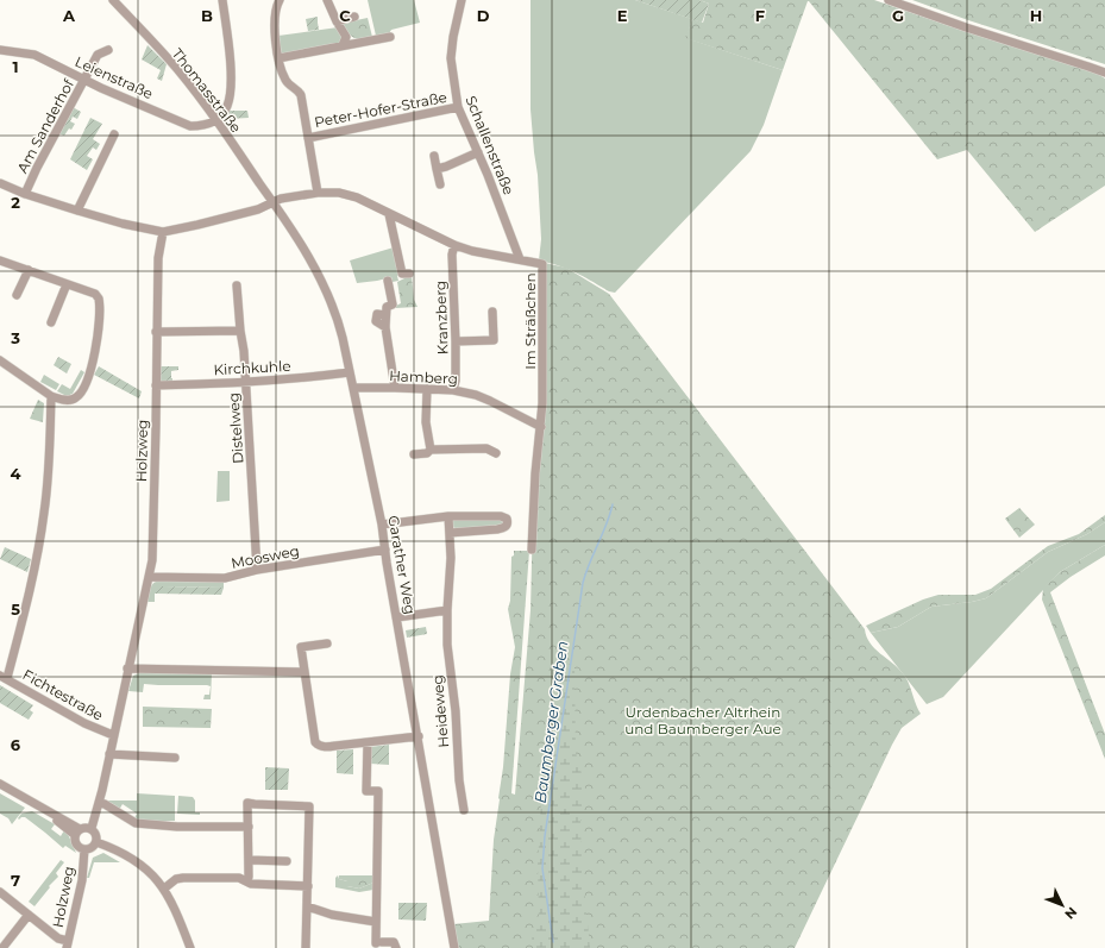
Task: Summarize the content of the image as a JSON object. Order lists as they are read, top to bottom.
{
  "streets": {
    "street": [
      "Leienstraße",
      "Thomasstraße",
      "Peter-Hofer-Straße",
      "Am Sanderhof",
      "Schallenstraße",
      "Kranzberg",
      "Im Sträßchen",
      "Kirchkuhle",
      "Hamberg",
      "Distelweg",
      "Holzweg",
      "Moosweg",
      "Garather Weg",
      "Fichtestraße",
      "Heideweg"
    ]
  },
  "crossings": [
    ["Leienstraße", "Thomasstraße"],
    ["Leienstraße", "Am Sanderhof"],
    ["Thomasstraße", "Im Sträßchen"],
    ["Thomasstraße", "Garather Weg"],
    ["Peter-Hofer-Straße", "Schallenstraße"],
    ["Schallenstraße", "Im Sträßchen"],
    ["Kranzberg", "Im Sträßchen"],
    ["Kranzberg", "Hamberg"],
    ["Im Sträßchen", "Hamberg"],
    ["Im Sträßchen", "Holzweg"],
    ["Im Sträßchen", "Garather Weg"],
    ["Kirchkuhle", "Distelweg"],
    ["Kirchkuhle", "Holzweg"],
    ["Kirchkuhle", "Garather Weg"],
    ["Hamberg", "Garather Weg"],
    ["Distelweg", "Moosweg"],
    ["Holzweg", "Moosweg"],
    ["Holzweg", "Fichtestraße"],
    ["Moosweg", "Garather Weg"]
  ],
  "water": ["Baumberger Graben"],
  "parks": ["Urdenbacher Altrhein und Baumberger Aue"],
  "north": "bottom right",
  "grid": {
    "columns": [
      "A",
      "B",
      "C",
      "D",
      "E",
      "F",
      "G",
      "H"
    ],
    "rows": [
      "1",
      "2",
      "3",
      "4",
      "5",
      "6",
      "7"
    ]
  }
}
